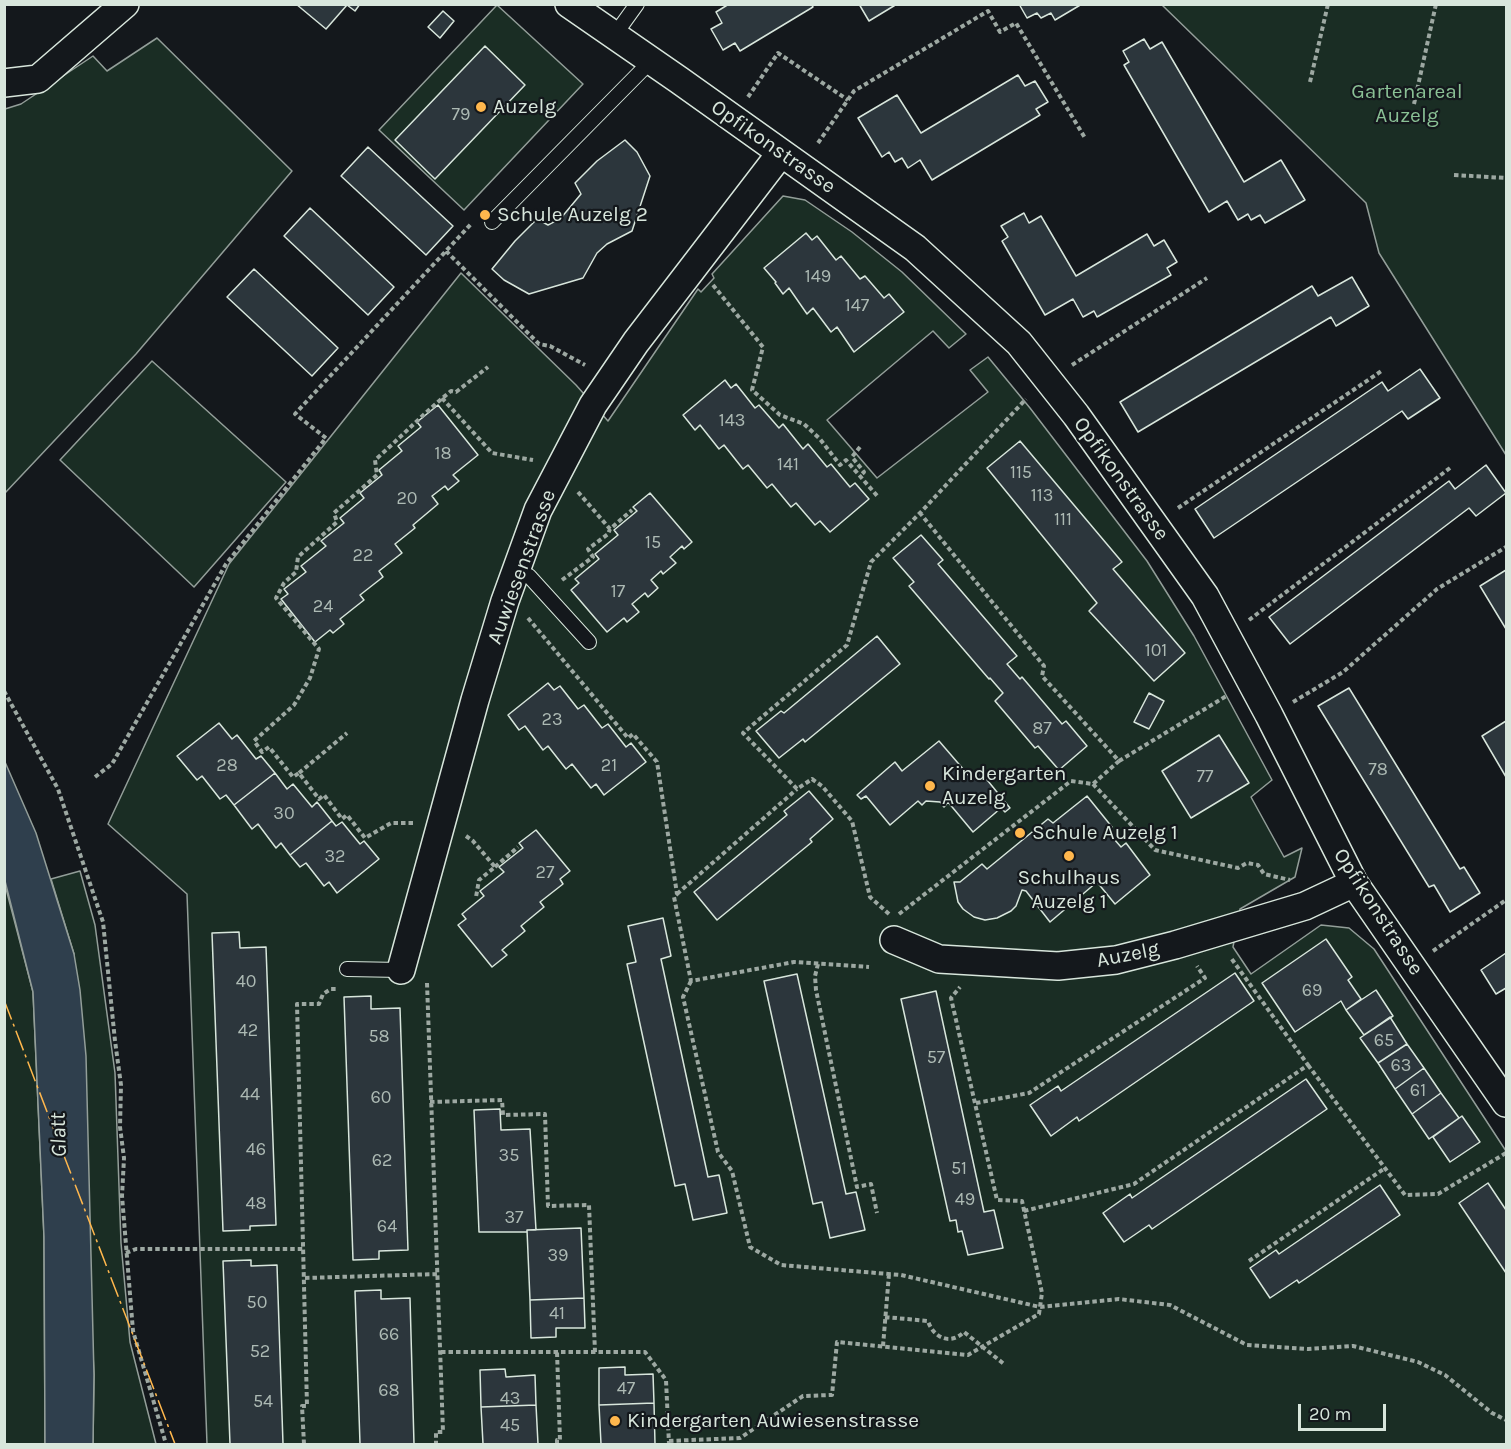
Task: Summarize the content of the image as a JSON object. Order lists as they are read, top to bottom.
{
  "streets": {
    "street": ["Opfikonstrasse", "Auwiesenstrasse", "Auzelg"]
  },
  "crossings": [
    ["Opfikonstrasse", "Auwiesenstrasse"],
    ["Opfikonstrasse", "Auzelg"]
  ],
  "water": ["Glatt"],
  "parks": ["Gartenareal Auzelg"],
  "places": [
    "Auzelg",
    "Schule Auzelg 2",
    "Kindergarten Auzelg",
    "Schule Auzelg 1",
    "Schulhaus Auzelg 1",
    "Kindergarten Auwiesenstrasse"
  ],
  "house_numbers": [
    "79",
    "149",
    "147",
    "143",
    "18",
    "141",
    "115",
    "113",
    "20",
    "111",
    "15",
    "22",
    "17",
    "24",
    "101",
    "23",
    "87",
    "28",
    "21",
    "78",
    "77",
    "30",
    "32",
    "27",
    "40",
    "69",
    "42",
    "58",
    "65",
    "57",
    "63",
    "61",
    "44",
    "60",
    "46",
    "35",
    "62",
    "51",
    "49",
    "48",
    "37",
    "64",
    "39",
    "50",
    "41",
    "66",
    "52",
    "47",
    "68",
    "43",
    "54",
    "45"
  ],
  "scale_bar": "20 m"
}
